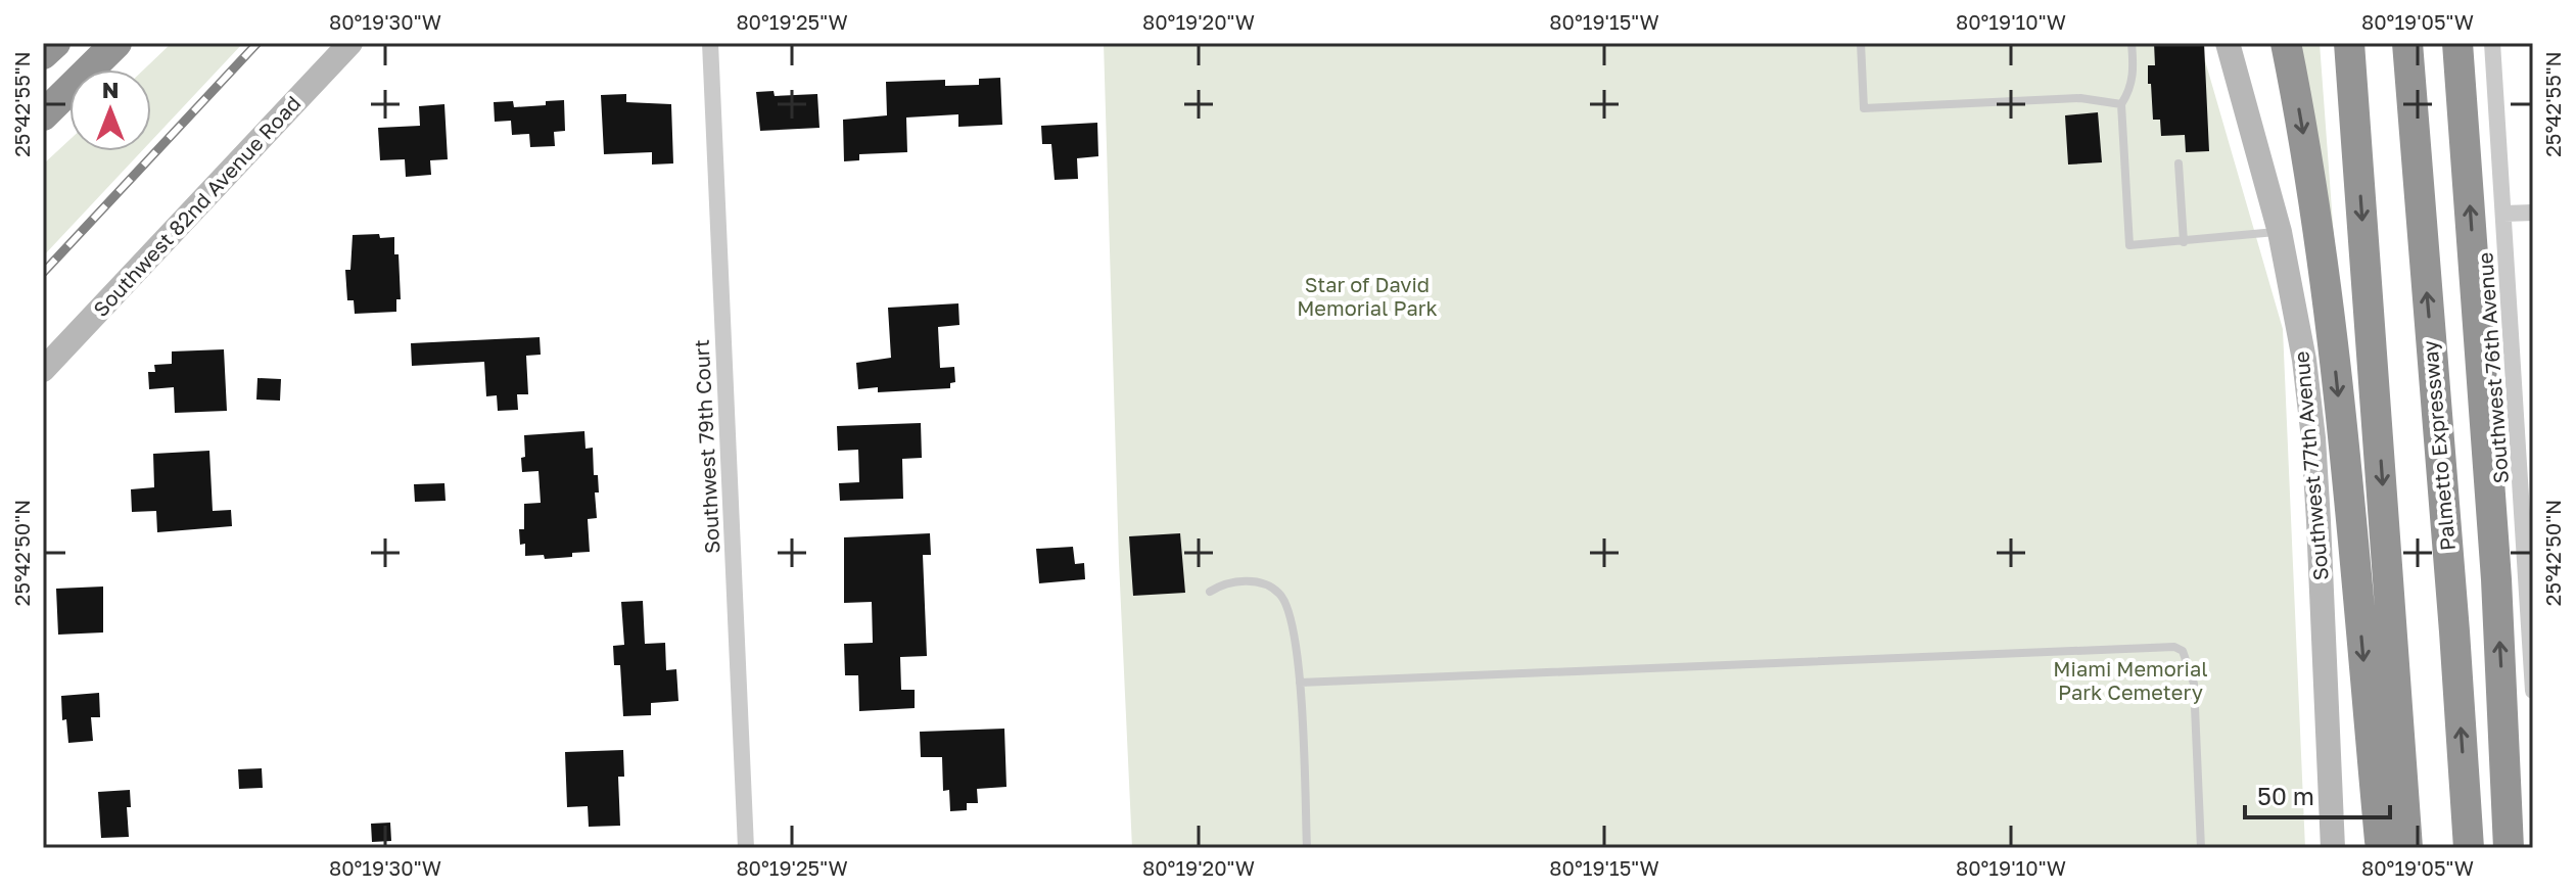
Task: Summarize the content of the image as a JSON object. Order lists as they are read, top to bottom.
{
  "streets": {
    "highway": ["Palmetto Expressway"],
    "street": [
      "Southwest 82nd Avenue Road",
      "Southwest 76th Avenue",
      "Southwest 79th Court",
      "Southwest 77th Avenue"
    ]
  },
  "parks": ["Star of David Memorial Park", "Miami Memorial Park Cemetery"],
  "scale_bar": "50 m",
  "north": "top",
  "coordinates": [
    "80°19'30\"W",
    "80°19'25\"W",
    "80°19'20\"W",
    "80°19'15\"W",
    "80°19'10\"W",
    "80°19'05\"W",
    "25°42'55\"N",
    "25°42'50\"N"
  ]
}
